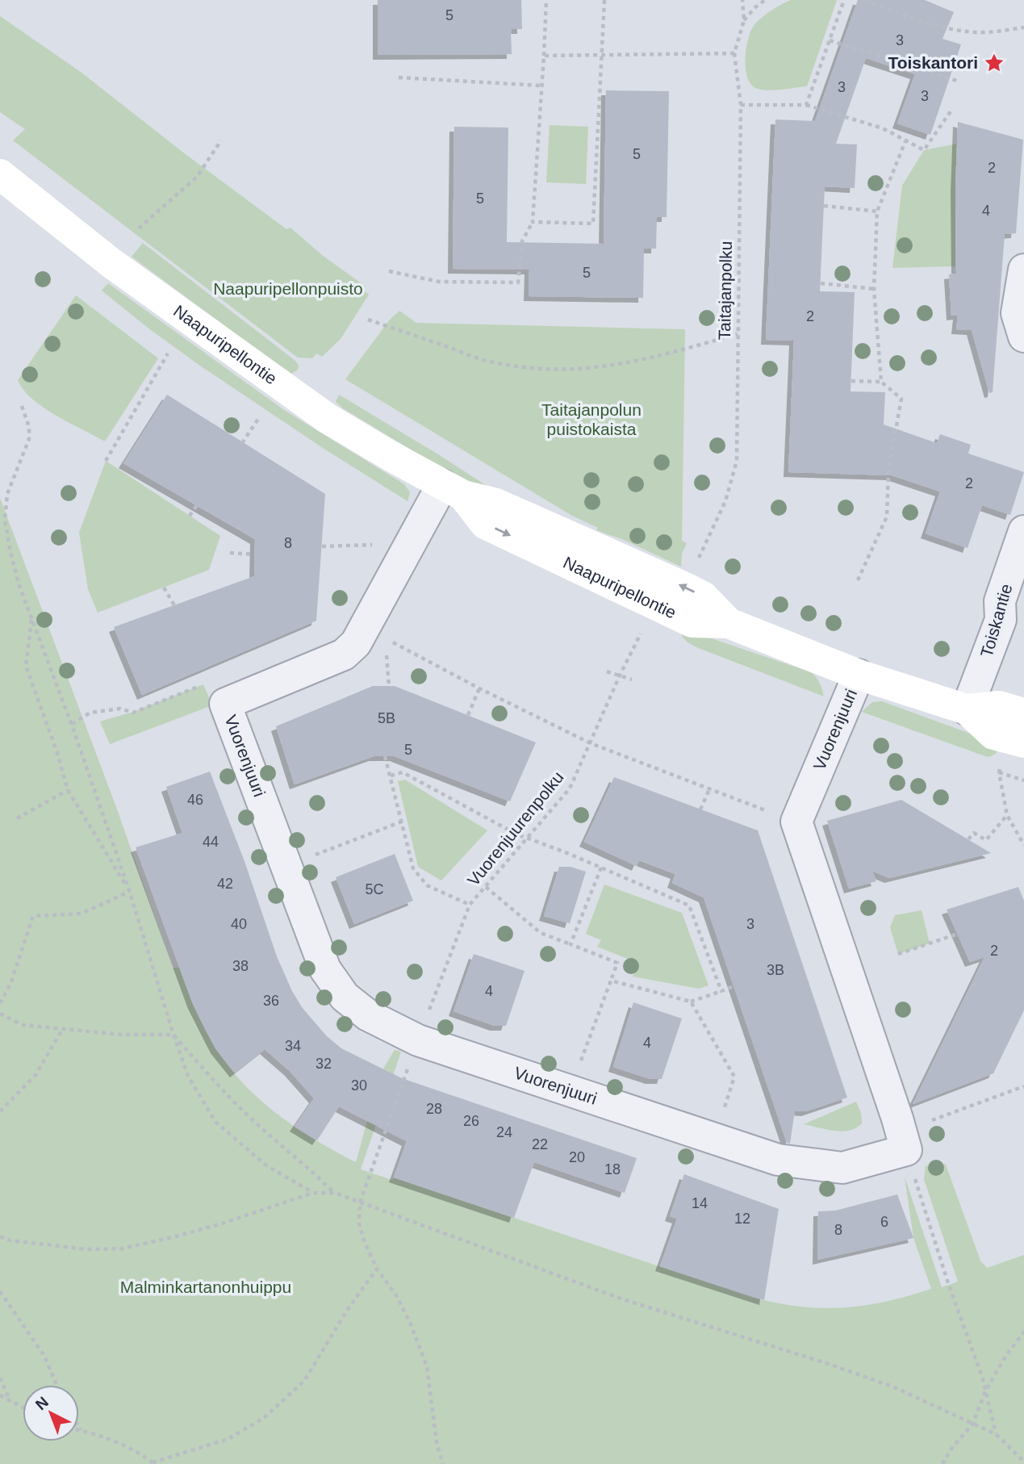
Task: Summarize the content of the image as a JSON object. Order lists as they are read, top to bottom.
{
  "streets": {
    "street": ["Naapuripellontie", "Toiskantie", "Vuorenjuuri"],
    "path": ["Taitajanpolku", "Vuorenjuurenpolku"]
  },
  "crossings": [
    ["Naapuripellontie", "Toiskantie"],
    ["Naapuripellontie", "Vuorenjuuri"]
  ],
  "parks": ["Naapuripellonpuisto", "Taitajanpolun puistokaista", "Malminkartanonhuippu"],
  "places": {
    "place": ["Toiskantori"]
  },
  "house_numbers": [
    "5",
    "3",
    "3",
    "3",
    "5",
    "2",
    "5",
    "4",
    "5",
    "2",
    "2",
    "8",
    "5B",
    "5",
    "46",
    "44",
    "42",
    "5C",
    "40",
    "3",
    "2",
    "38",
    "3B",
    "4",
    "36",
    "4",
    "34",
    "32",
    "30",
    "28",
    "26",
    "24",
    "22",
    "20",
    "18",
    "14",
    "12",
    "6",
    "8"
  ],
  "north": "top left"
}
